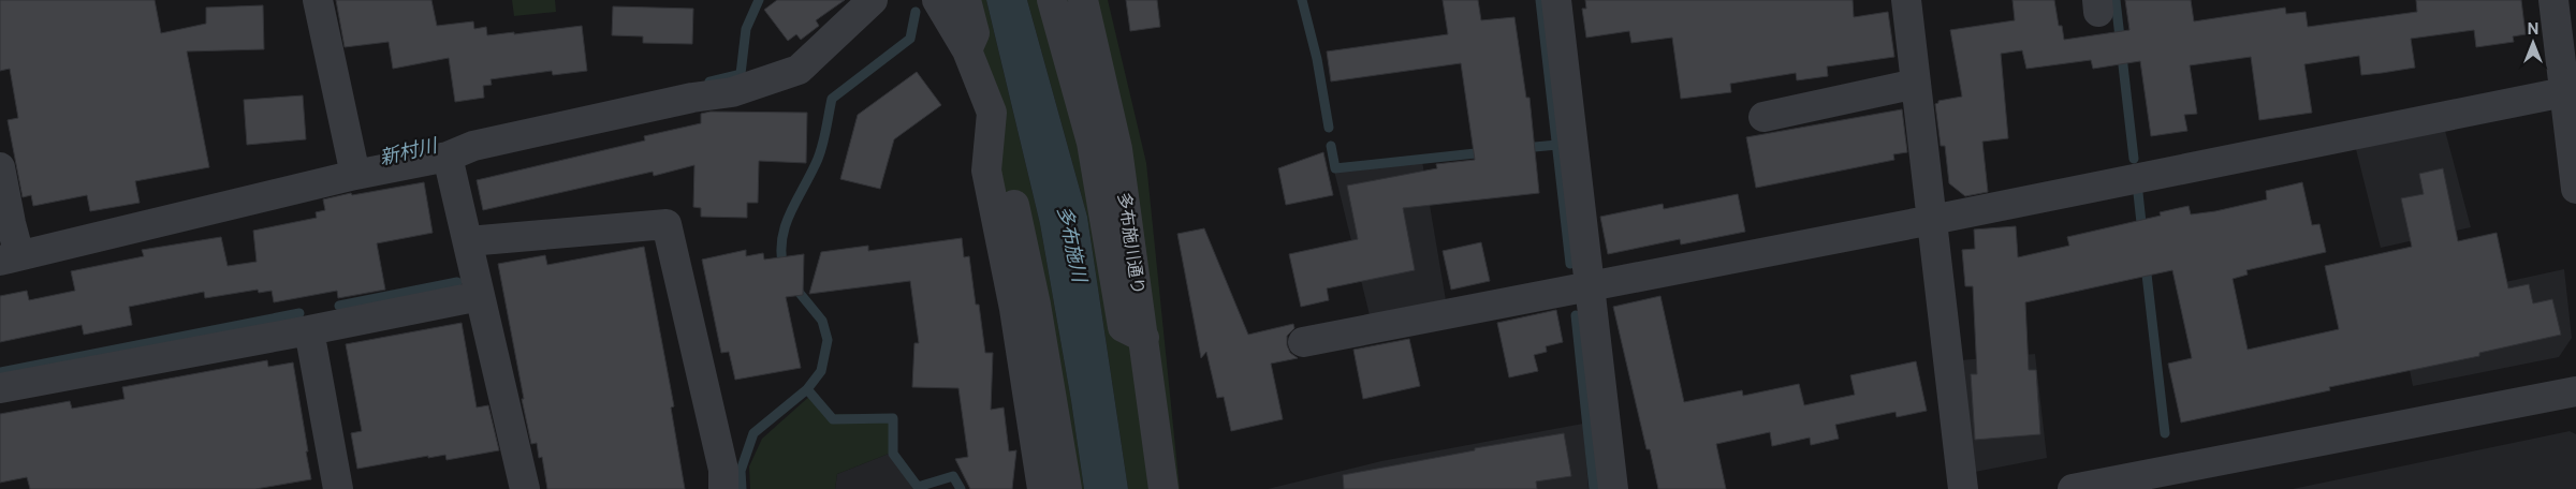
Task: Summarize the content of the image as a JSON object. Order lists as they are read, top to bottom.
{
  "streets": {
    "street": ["多布施川通り"]
  },
  "water": ["新村川", "多布施川"],
  "north": "top"
}
